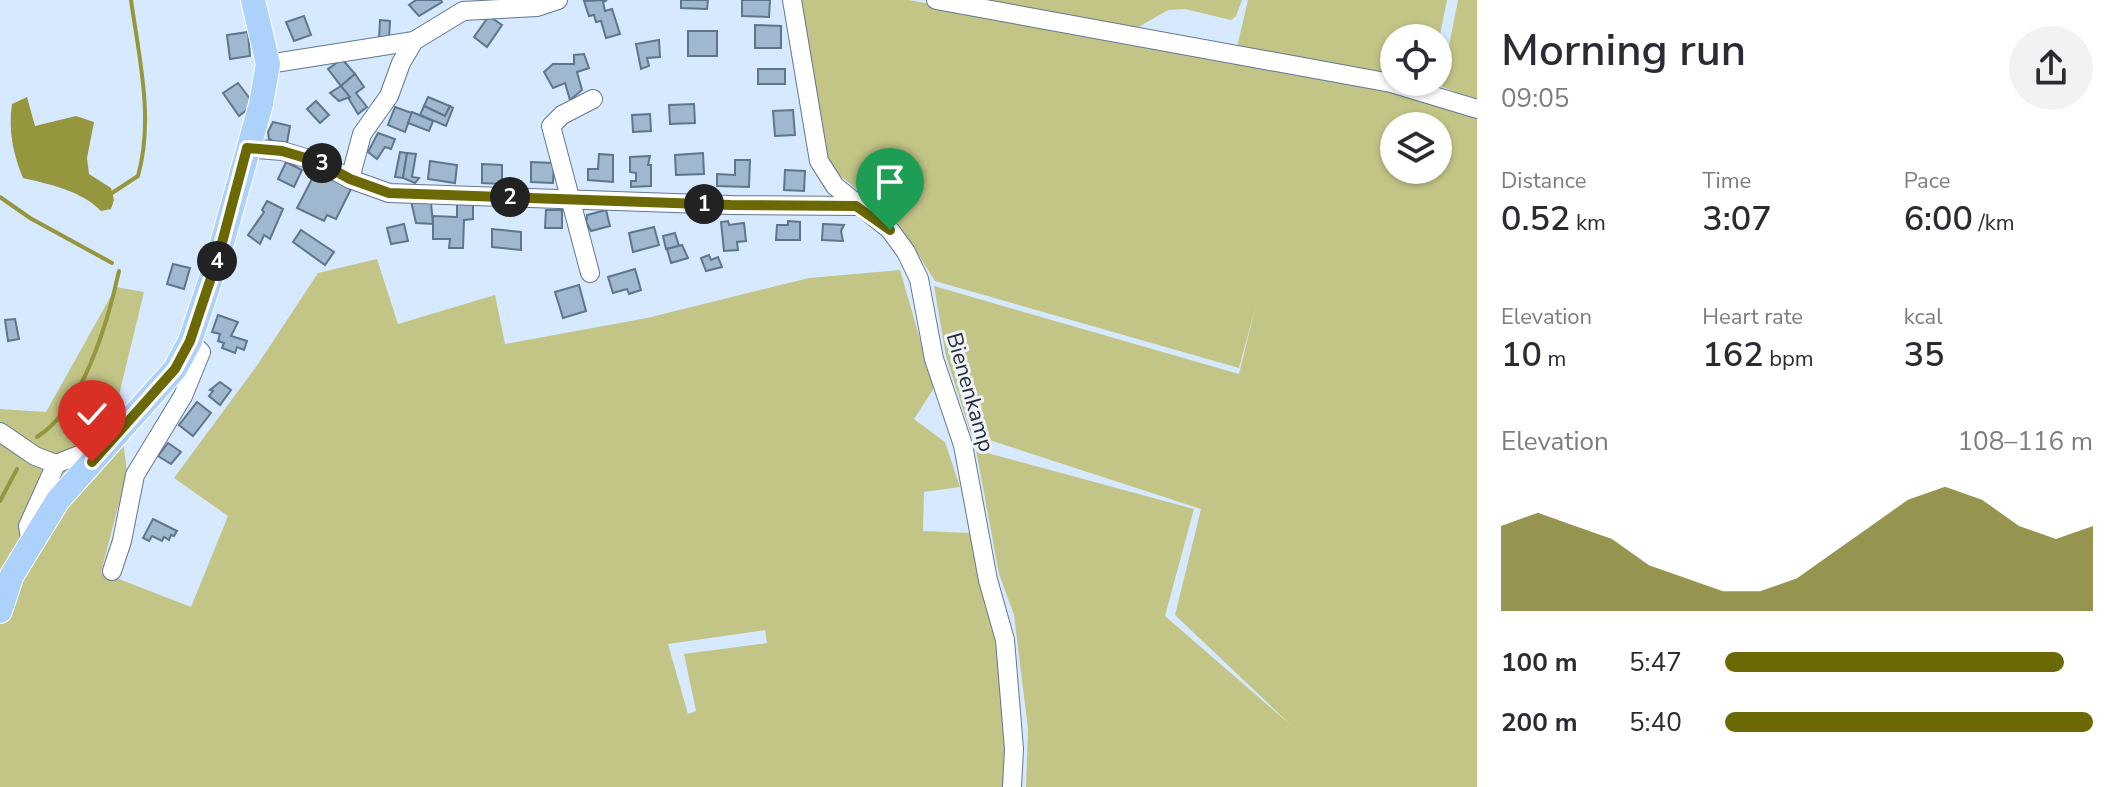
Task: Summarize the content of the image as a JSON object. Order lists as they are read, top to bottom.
{
  "streets": {
    "street": ["Bienenkamp"]
  },
  "page": {
    "heading": ["Morning run", "09:05"],
    "stats": [
      ["Distance", "0.52 km"],
      ["Time", "3:07"],
      ["Pace", "6:00 /km"],
      ["Elevation", "10 m"],
      ["Heart rate", "162 bpm"],
      ["kcal", "35"]
    ],
    "pins": [
      "3",
      "2",
      "1",
      "4"
    ],
    "chart": ["Elevation", "108–116 m"],
    "list": [
      {
        "name": "100 m",
        "note": "5:47"
      },
      {
        "name": "200 m",
        "note": "5:40"
      }
    ]
  }
}
